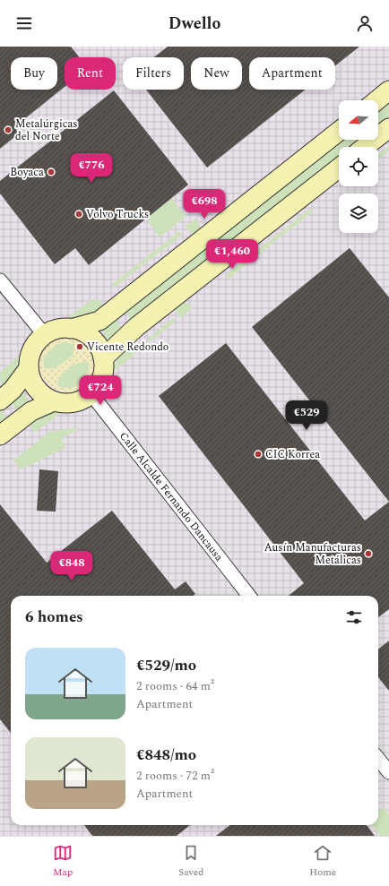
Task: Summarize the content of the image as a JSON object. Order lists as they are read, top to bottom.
{
  "streets": {
    "street": ["Calle Alcalde Fernando Dancausa"]
  },
  "places": [
    "Metalúrgicas del Norte",
    "Boyaca",
    "Volvo Trucks",
    "Vicente Redondo",
    "CIC Korrea",
    "Ausín Manufacturas Metálicas"
  ],
  "north": "left",
  "page": {
    "header": "Dwello",
    "chip": [
      "Buy",
      "Rent",
      "Filters",
      "New",
      "Apartment"
    ],
    "price": [
      "€776",
      "€698",
      "€1,460",
      "€724",
      "€529",
      "€848"
    ],
    "heading": "6 homes",
    "list": [
      {
        "name": "€529/mo",
        "note": "2 rooms · 64 m² · Apartment"
      },
      {
        "name": "€848/mo",
        "note": "2 rooms · 72 m² · Apartment"
      }
    ],
    "tabs": ["Map", "Saved", "Home"]
  }
}
